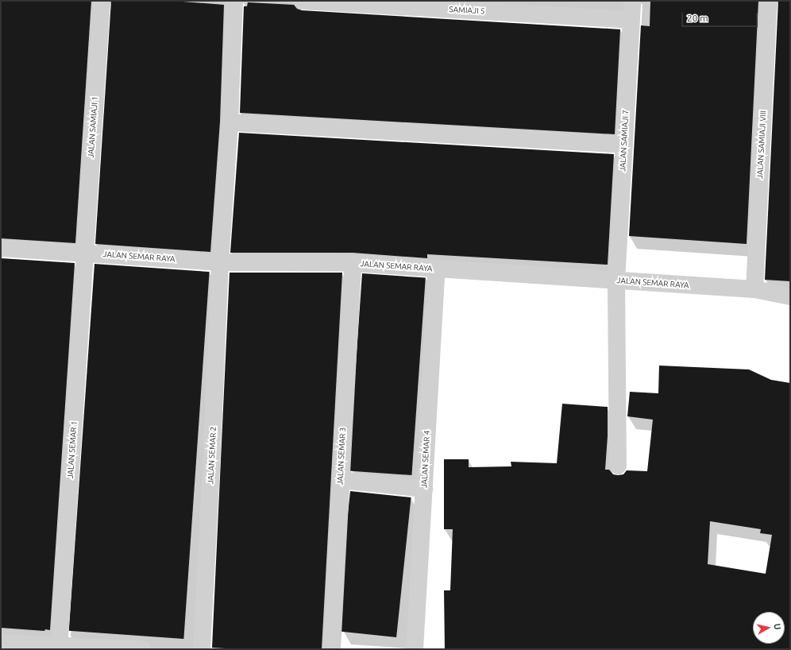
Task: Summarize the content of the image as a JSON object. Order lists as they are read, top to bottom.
{
  "streets": {
    "street": [
      "SAMIAJI 5",
      "JALAN SAMIAJI 1",
      "JALAN SAMIAJI 7",
      "JALAN SAMIAJI VIII",
      "JALAN SEMAR RAYA",
      "JALAN SEMAR 1",
      "JALAN SEMAR 2",
      "JALAN SEMAR 3",
      "JALAN SEMAR 4"
    ]
  },
  "crossings": [
    ["SAMIAJI 5", "JALAN SAMIAJI 7"],
    ["JALAN SAMIAJI 1", "JALAN SEMAR RAYA"],
    ["JALAN SAMIAJI 1", "JALAN SEMAR 1"],
    ["JALAN SAMIAJI 7", "JALAN SEMAR RAYA"],
    ["JALAN SAMIAJI VIII", "JALAN SEMAR RAYA"],
    ["JALAN SEMAR RAYA", "JALAN SEMAR 1"],
    ["JALAN SEMAR RAYA", "JALAN SEMAR 2"],
    ["JALAN SEMAR RAYA", "JALAN SEMAR 3"],
    ["JALAN SEMAR RAYA", "JALAN SEMAR 4"]
  ],
  "scale_bar": "20 m",
  "north": "right"
}
